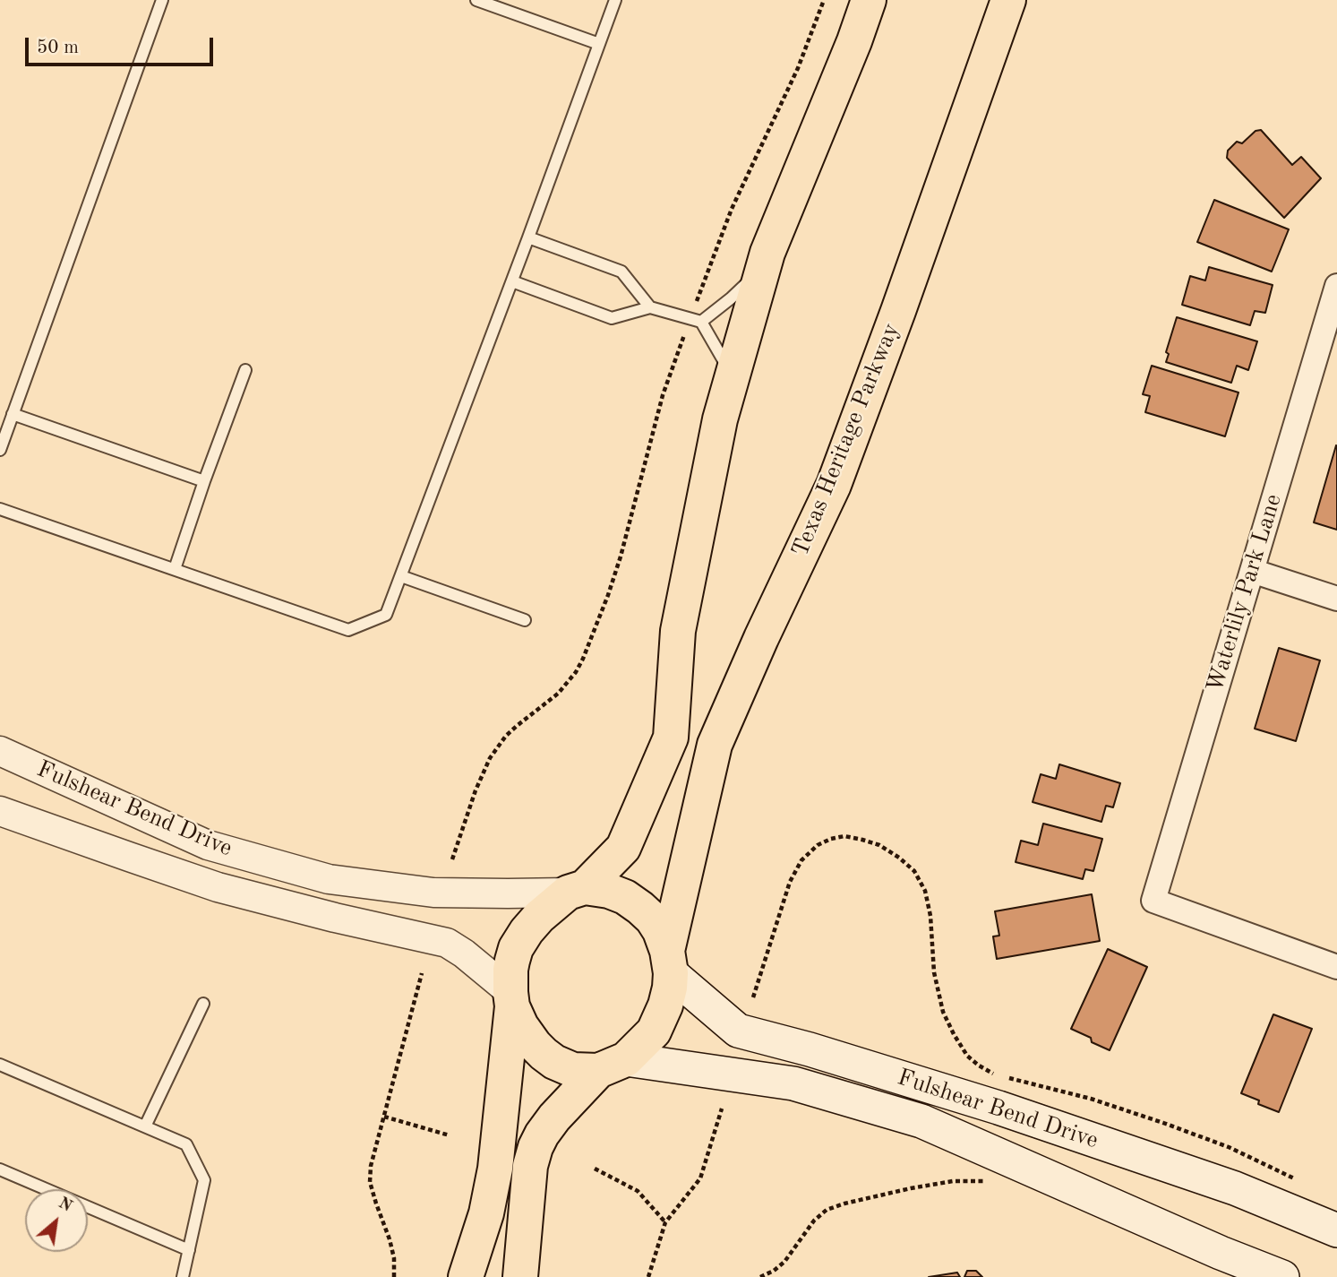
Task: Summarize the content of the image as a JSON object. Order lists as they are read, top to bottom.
{
  "streets": {
    "main road": ["Texas Heritage Parkway", "Fulshear Bend Drive"],
    "street": ["Waterlily Park Lane"]
  },
  "crossings": [
    ["Texas Heritage Parkway", "Fulshear Bend Drive"]
  ],
  "scale_bar": "50 m",
  "north": "top right"
}
